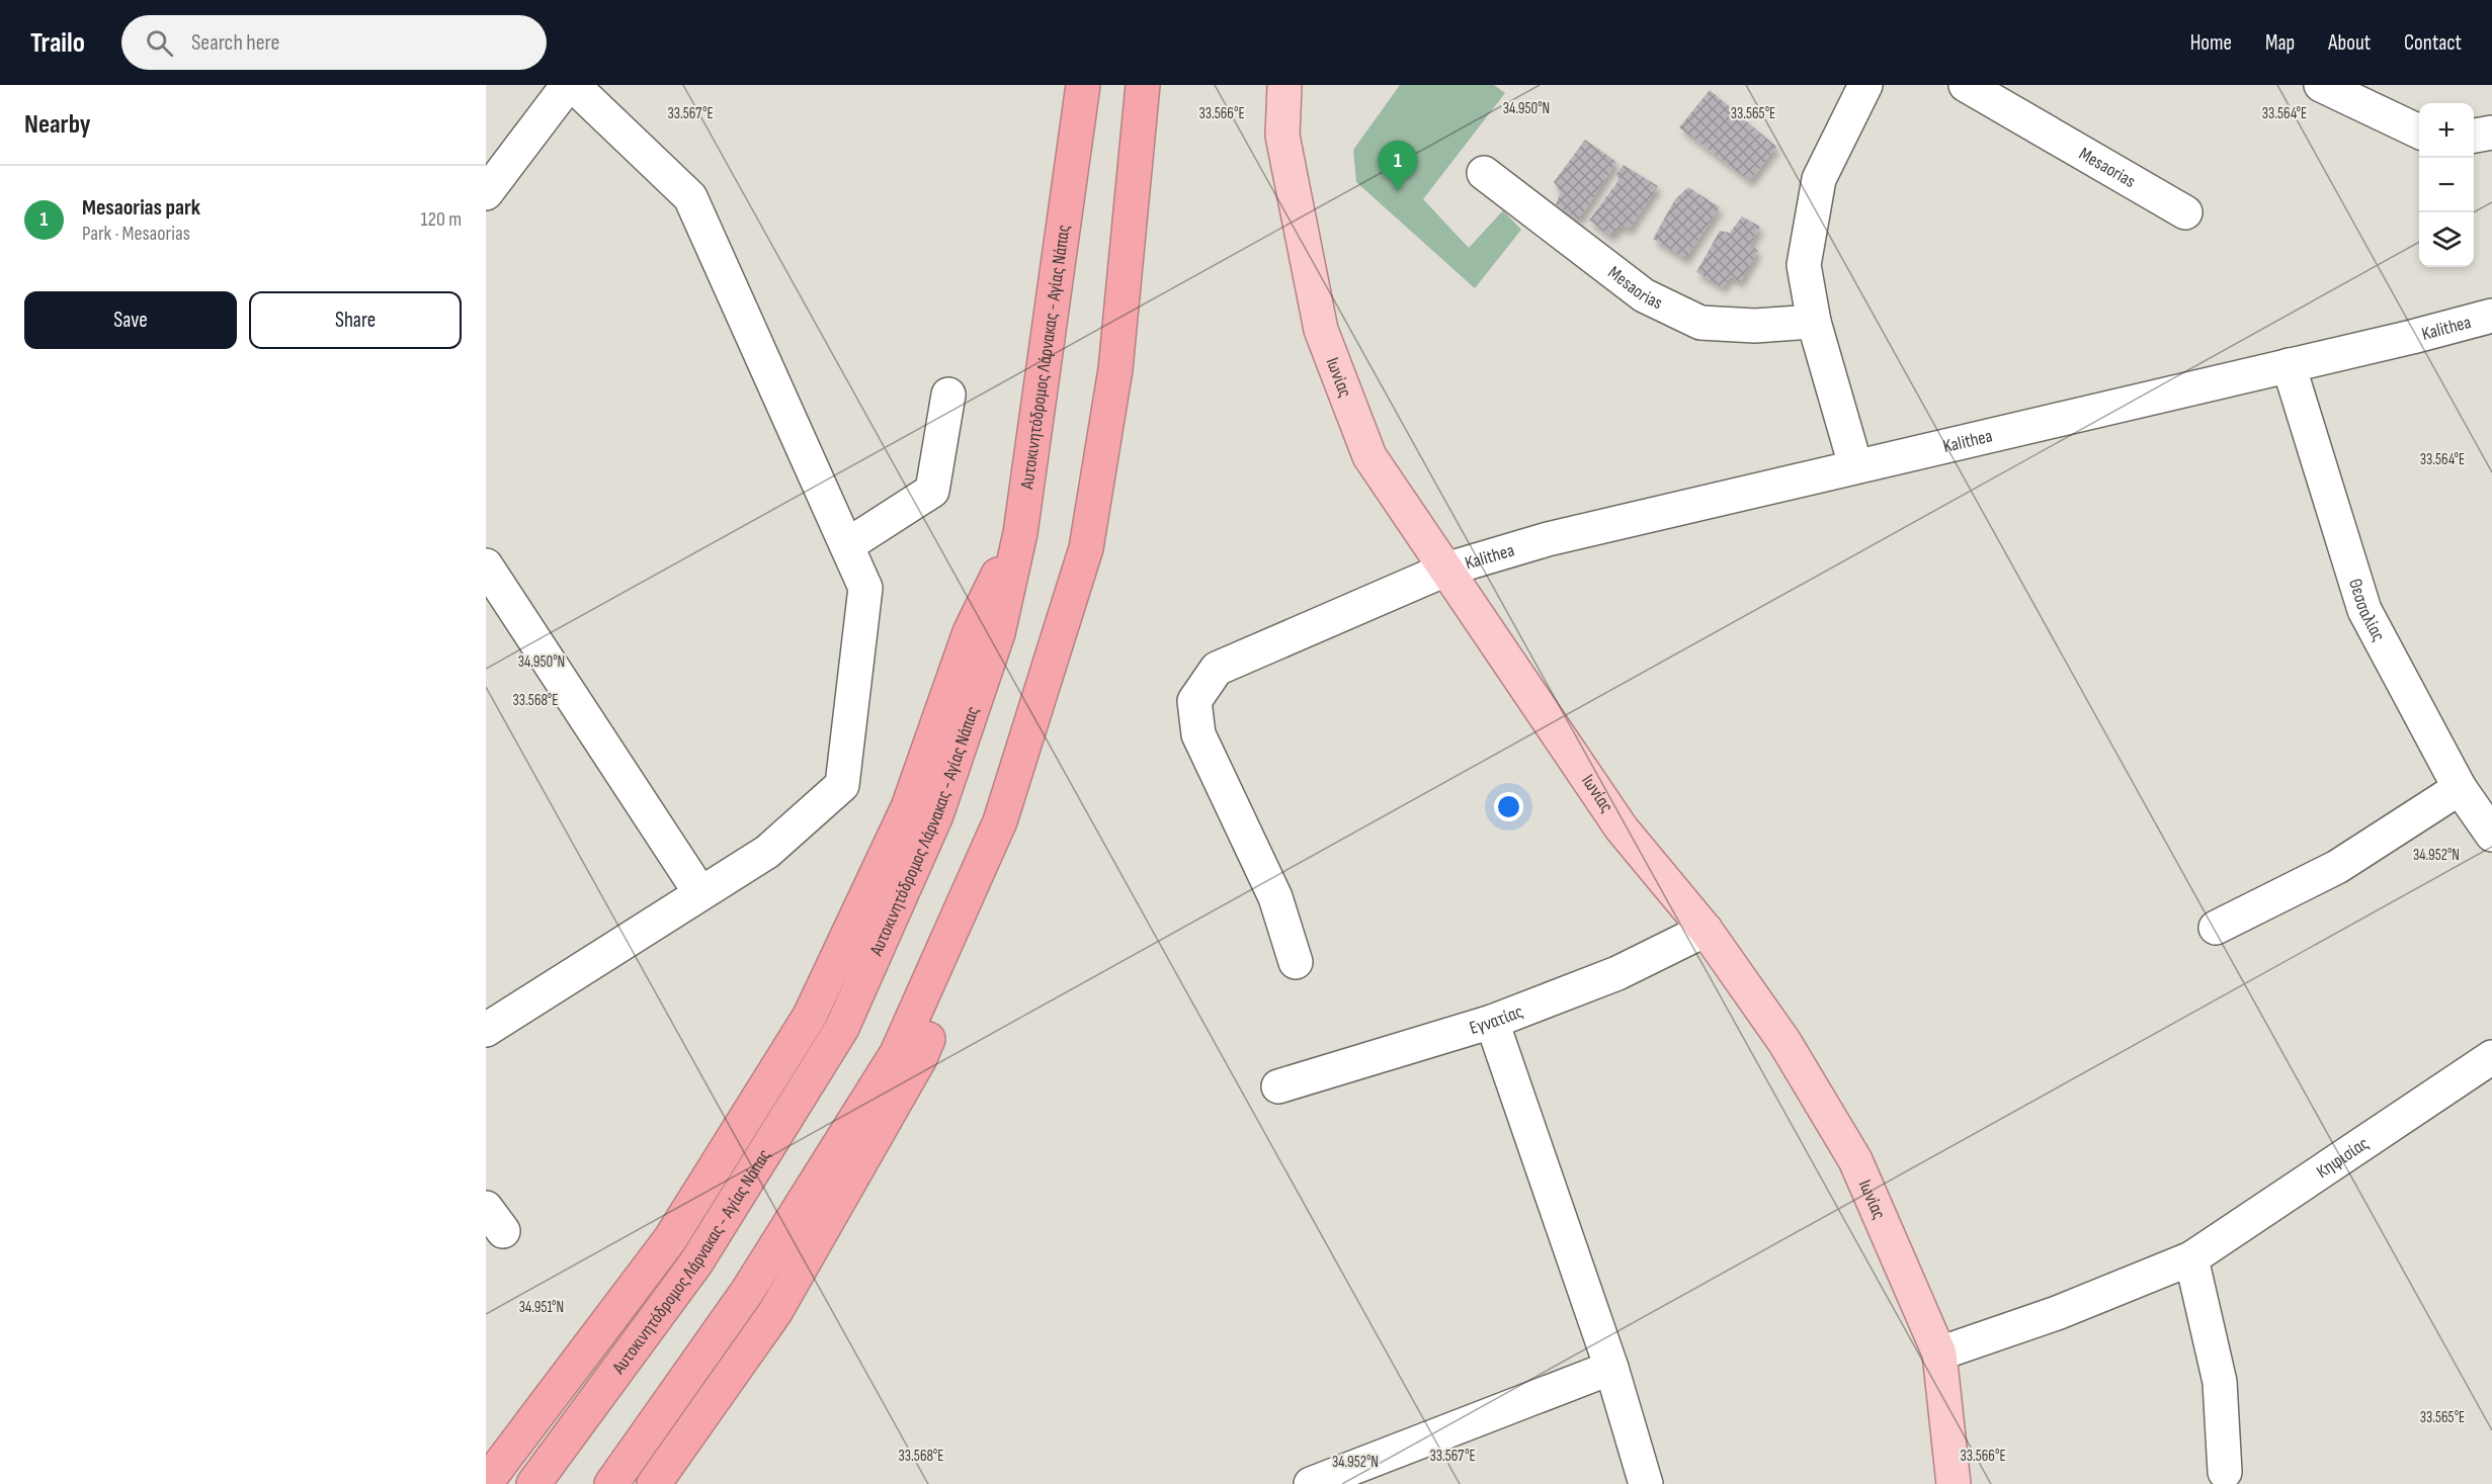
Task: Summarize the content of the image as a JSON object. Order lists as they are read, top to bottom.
{
  "streets": {
    "highway": ["Αυτοκινητόδρομος Λάρνακας - Αγίας Νάπας"],
    "main road": ["Ιωνίας"],
    "street": [
      "Mesaorias",
      "Kalithea",
      "Θεσσαλίας",
      "Εγνατίας",
      "Κηφισίας"
    ]
  },
  "crossings": [
    ["Kalithea", "Ιωνίας"],
    ["Kalithea", "Θεσσαλίας"],
    ["Ιωνίας", "Εγνατίας"],
    ["Ιωνίας", "Κηφισίας"]
  ],
  "page": {
    "header": "Trailo",
    "search": "Search here",
    "nav": [
      "Home",
      "Map",
      "About",
      "Contact"
    ],
    "heading": "Nearby",
    "map_buttons": ["+", "−"],
    "pins": "1",
    "list": [
      {
        "mark": "1",
        "name": "Mesaorias park",
        "note": "Park · Mesaorias",
        "value": "120 m"
      }
    ],
    "buttons": ["Save", "Share"]
  },
  "coordinates": [
    "34.950°N",
    "33.564°E",
    "33.567°E",
    "33.566°E",
    "33.565°E",
    "33.568°E",
    "34.952°N",
    "34.951°N"
  ]
}
